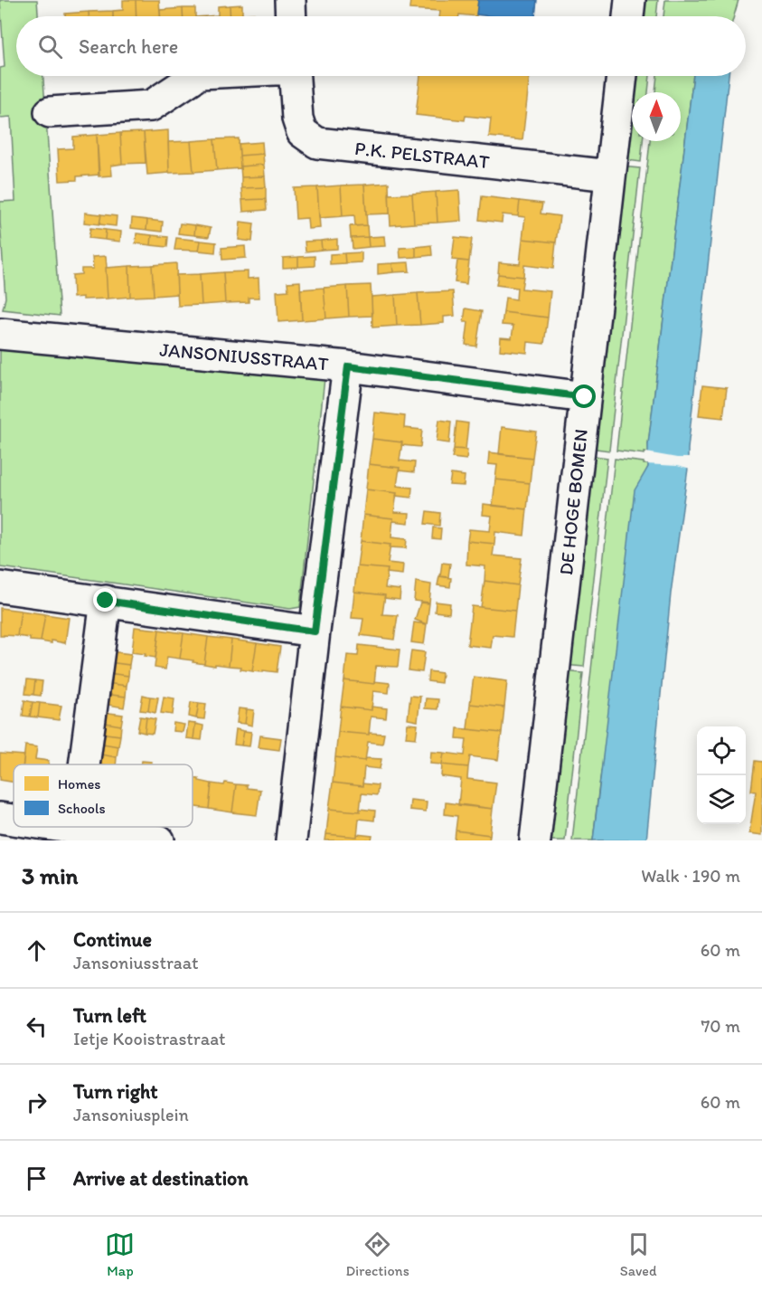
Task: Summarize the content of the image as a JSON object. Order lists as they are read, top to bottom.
{
  "streets": {
    "street": ["P.K. PELSTRAAT", "JANSONIUSSTRAAT", "DE HOGE BOMEN"]
  },
  "crossings": [
    ["P.K. PELSTRAAT", "DE HOGE BOMEN"],
    ["JANSONIUSSTRAAT", "DE HOGE BOMEN"]
  ],
  "legend": ["Homes", "Schools"],
  "north": "top",
  "page": {
    "search": "Search here",
    "heading": ["3 min", "Walk · 190 m"],
    "list": [
      ["Continue", "Jansoniusstraat", "60 m"],
      ["Turn left", "Ietje Kooistrastraat", "70 m"],
      ["Turn right", "Jansoniusplein", "60 m"],
      "Arrive at destination"
    ],
    "nav": ["Map", "Directions", "Saved"]
  }
}
